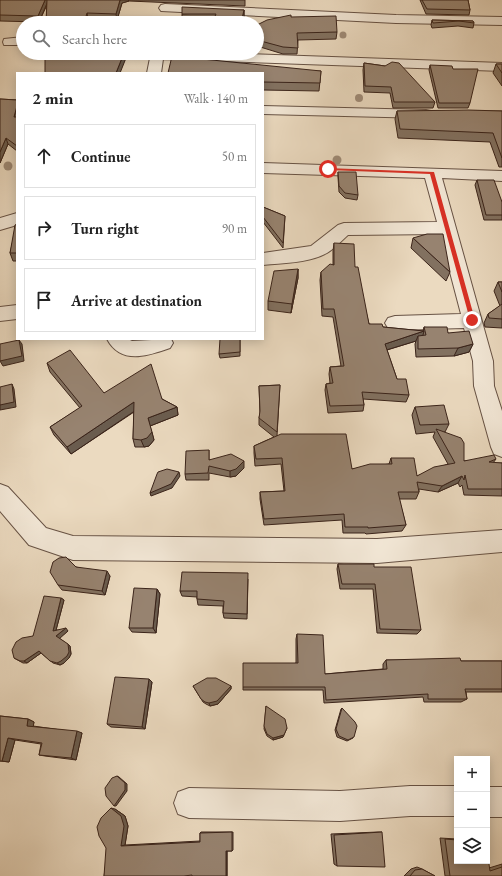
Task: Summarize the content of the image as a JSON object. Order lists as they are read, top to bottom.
{
  "page": {
    "search": "Search here",
    "heading": ["2 min", "Walk · 140 m"],
    "list": [
      ["Continue", "50 m"],
      ["Turn right", "90 m"],
      "Arrive at destination"
    ],
    "map_buttons": ["+", "−"]
  }
}
